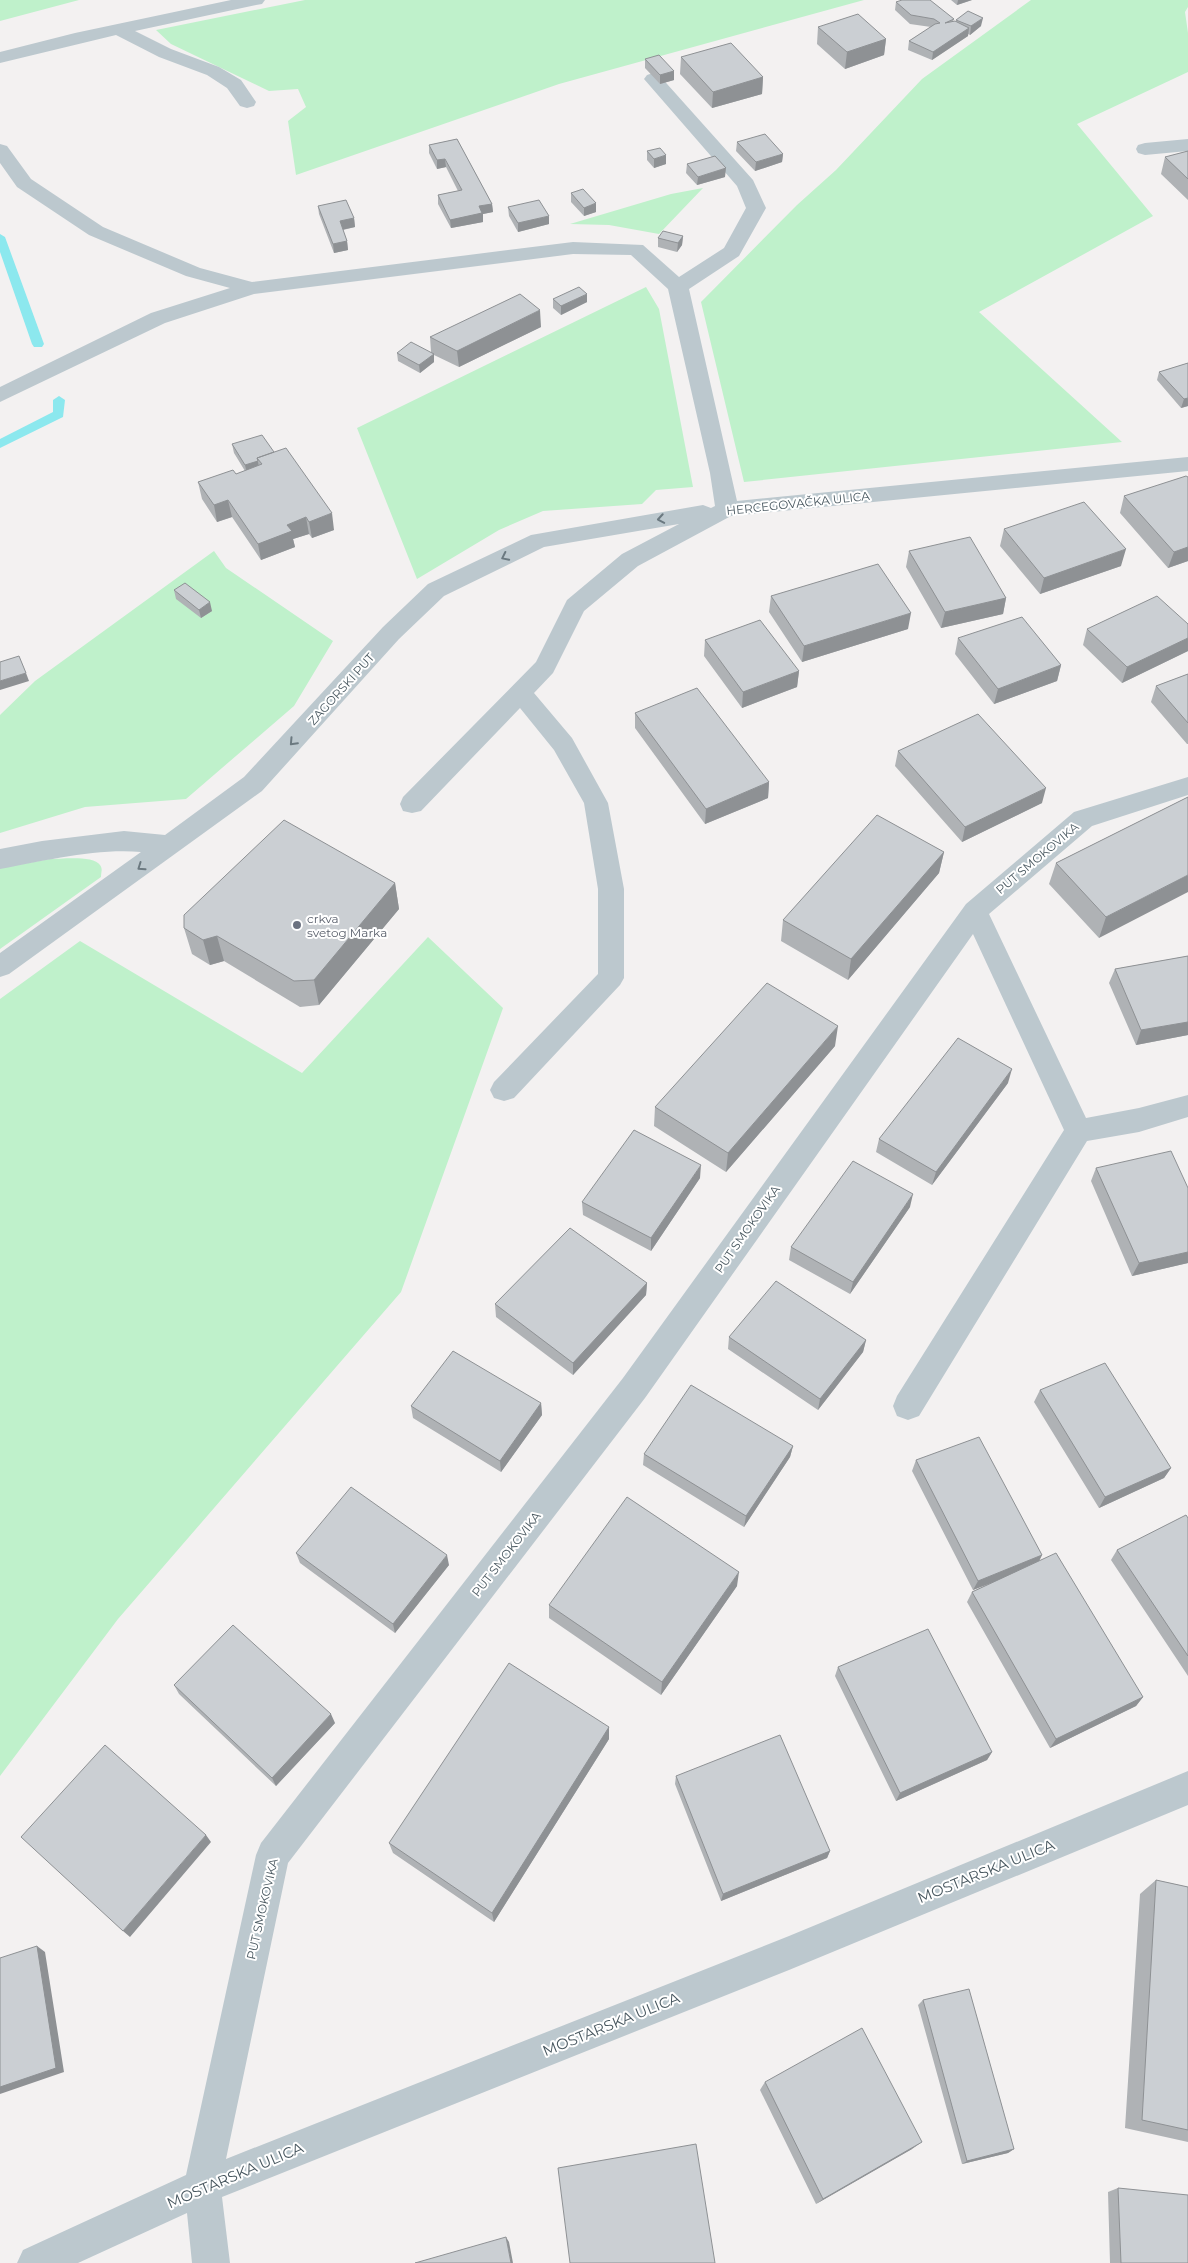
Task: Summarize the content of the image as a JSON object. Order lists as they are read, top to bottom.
{
  "streets": {
    "street": [
      "HERCEGOVAČKA ULICA",
      "ZAGORSKI PUT",
      "PUT SMOKOVIKA",
      "MOSTARSKA ULICA"
    ]
  },
  "crossings": [
    ["HERCEGOVAČKA ULICA", "ZAGORSKI PUT"],
    ["PUT SMOKOVIKA", "MOSTARSKA ULICA"]
  ],
  "one_way": ["ZAGORSKI PUT"],
  "places": ["crkva svetog Marka"]
}
